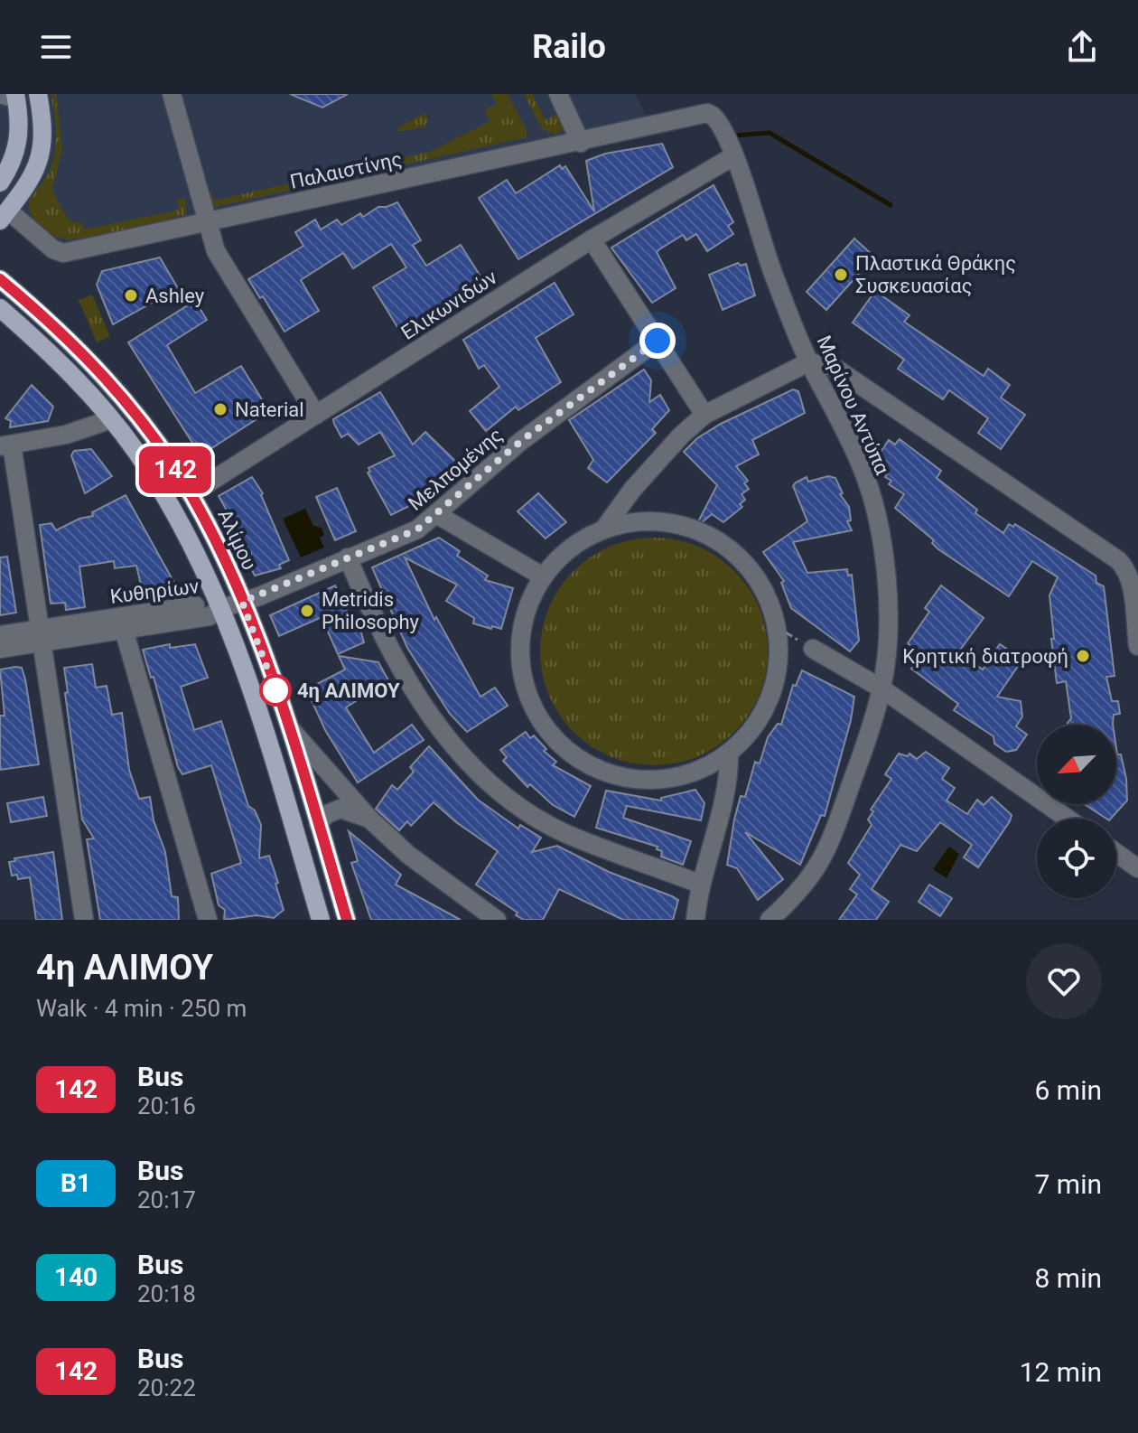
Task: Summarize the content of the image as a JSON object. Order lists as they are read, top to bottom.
{
  "streets": {
    "main road": ["Αλίμου"],
    "street": [
      "Παλαιστίνης",
      "Ελικωνιδών",
      "Μαρίνου Αντύπα",
      "Μελπομένης",
      "Κυθηρίων"
    ]
  },
  "crossings": [
    ["Παλαιστίνης", "Μαρίνου Αντύπα"],
    ["Ελικωνιδών", "Μαρίνου Αντύπα"],
    ["Ελικωνιδών", "Αλίμου"],
    ["Μελπομένης", "Αλίμου"],
    ["Μελπομένης", "Κυθηρίων"]
  ],
  "places": [
    "Πλαστικά Θράκης Συσκευασίας",
    "Ashley",
    "Naterial",
    "Metridis Philosophy",
    "Κρητική διατροφή",
    "4η ΑΛΙΜΟΥ"
  ],
  "lines": ["bus line 142"],
  "north": "bottom left",
  "page": {
    "header": "Railo",
    "on_map": "142",
    "heading": ["4η ΑΛΙΜΟΥ", "Walk · 4 min · 250 m"],
    "list": [
      {
        "mark": "142",
        "name": "Bus",
        "note": "20:16",
        "value": "6 min"
      },
      {
        "mark": "Β1",
        "name": "Bus",
        "note": "20:17",
        "value": "7 min"
      },
      {
        "mark": "140",
        "name": "Bus",
        "note": "20:18",
        "value": "8 min"
      },
      {
        "mark": "142",
        "name": "Bus",
        "note": "20:22",
        "value": "12 min"
      }
    ]
  }
}
